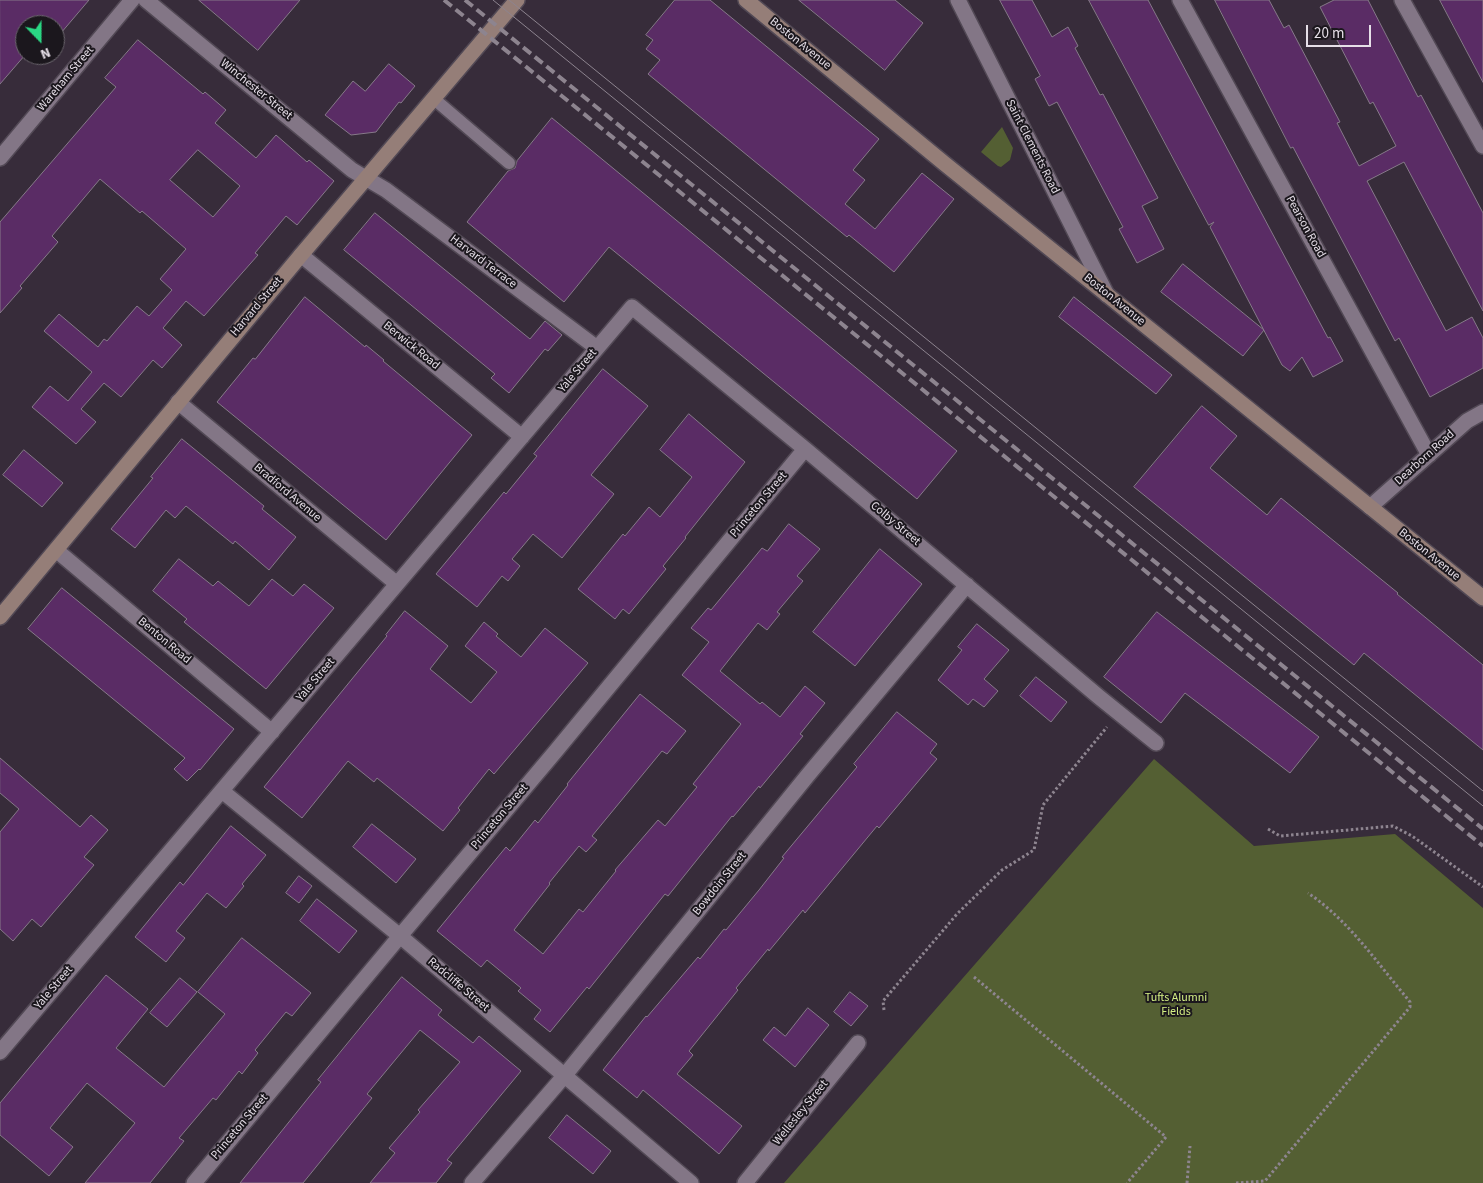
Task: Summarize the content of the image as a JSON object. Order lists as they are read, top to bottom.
{
  "streets": {
    "street": [
      "Boston Avenue",
      "Wareham Street",
      "Winchester Street",
      "Saint Clements Road",
      "Pearson Road",
      "Harvard Terrace",
      "Harvard Street",
      "Berwick Road",
      "Yale Street",
      "Dearborn Road",
      "Bradford Avenue",
      "Princeton Street",
      "Colby Street",
      "Benton Road",
      "Bowdoin Street",
      "Radcliffe Street",
      "Wellesley Street"
    ]
  },
  "crossings": [
    ["Boston Avenue", "Saint Clements Road"],
    ["Boston Avenue", "Dearborn Road"],
    ["Winchester Street", "Harvard Terrace"],
    ["Winchester Street", "Harvard Street"],
    ["Pearson Road", "Dearborn Road"],
    ["Harvard Terrace", "Harvard Street"],
    ["Harvard Terrace", "Yale Street"],
    ["Harvard Street", "Berwick Road"],
    ["Harvard Street", "Bradford Avenue"],
    ["Harvard Street", "Benton Road"],
    ["Berwick Road", "Yale Street"],
    ["Yale Street", "Bradford Avenue"],
    ["Yale Street", "Colby Street"],
    ["Yale Street", "Benton Road"],
    ["Yale Street", "Radcliffe Street"],
    ["Princeton Street", "Colby Street"],
    ["Princeton Street", "Radcliffe Street"],
    ["Colby Street", "Bowdoin Street"],
    ["Bowdoin Street", "Radcliffe Street"]
  ],
  "parks": ["Tufts Alumni Fields"],
  "scale_bar": "20 m",
  "north": "bottom"
}
